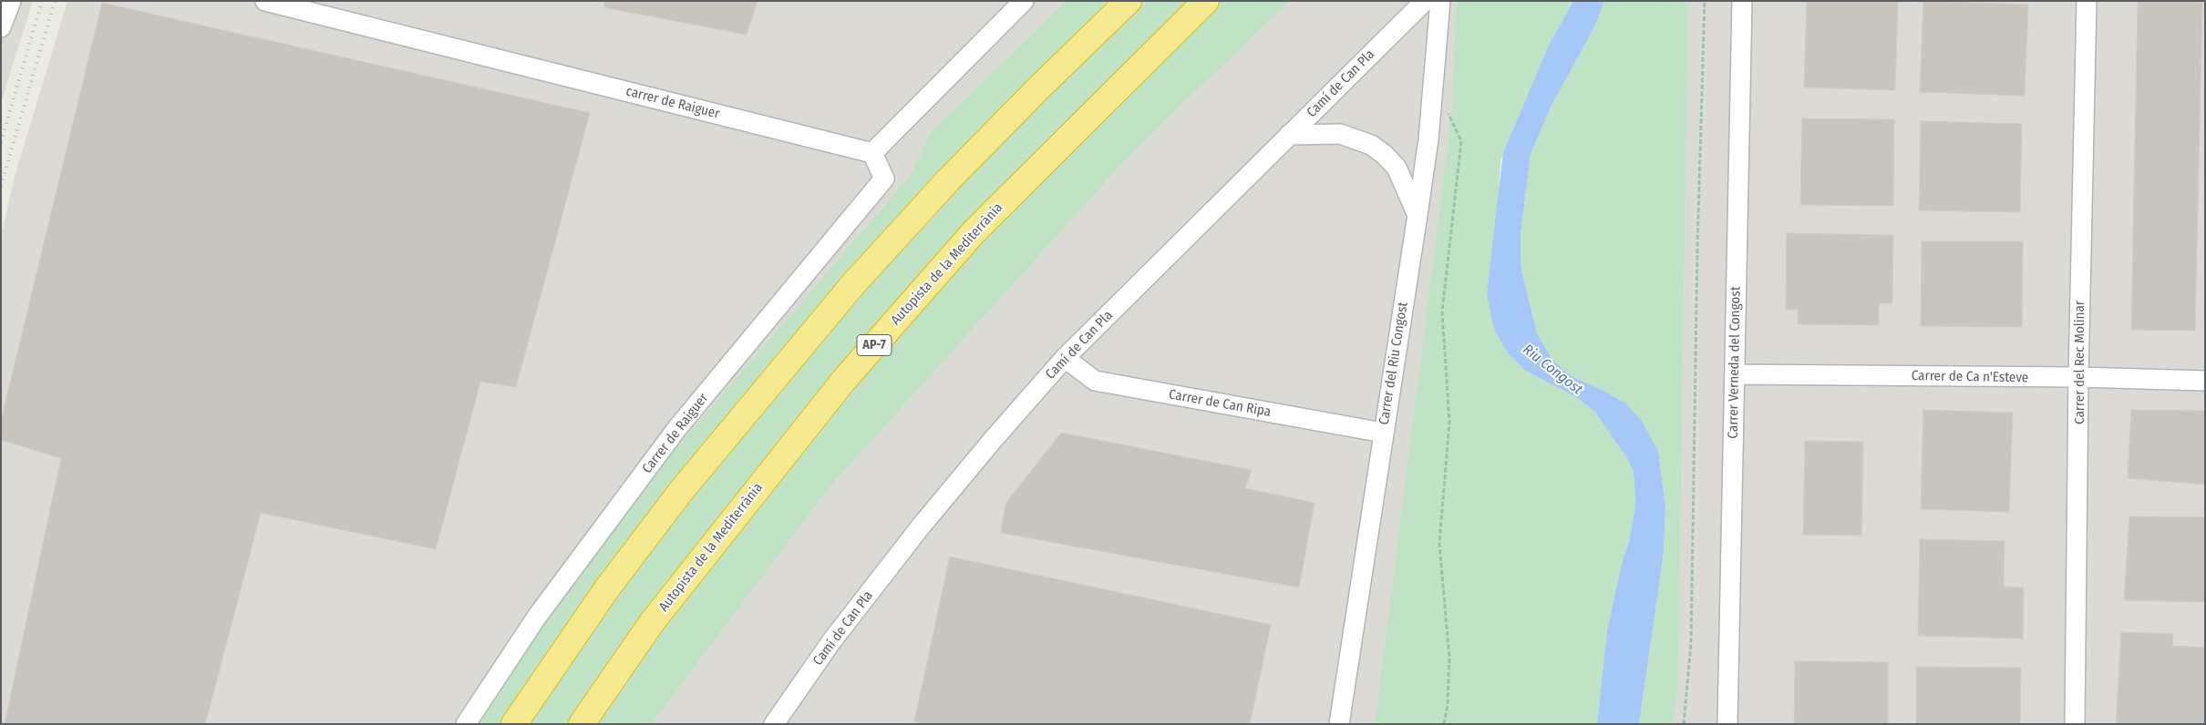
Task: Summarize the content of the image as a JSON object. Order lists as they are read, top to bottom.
{
  "streets": {
    "highway": ["Autopista de la Mediterrània", "AP-7"],
    "street": [
      "Camí de Can Pla",
      "carrer de Raiguer",
      "Carrer Verneda del Congost",
      "Carrer del Rec Molinar",
      "Carrer del Riu Congost",
      "Carrer de Ca n'Esteve",
      "Carrer de Can Ripa",
      "Carrer de Raiguer"
    ]
  },
  "crossings": [
    ["Camí de Can Pla", "Carrer de Can Ripa"],
    ["carrer de Raiguer", "Carrer de Raiguer"],
    ["Carrer Verneda del Congost", "Carrer de Ca n'Esteve"],
    ["Carrer del Rec Molinar", "Carrer de Ca n'Esteve"],
    ["Carrer del Riu Congost", "Carrer de Can Ripa"]
  ],
  "water": ["Riu Congost"]
}
